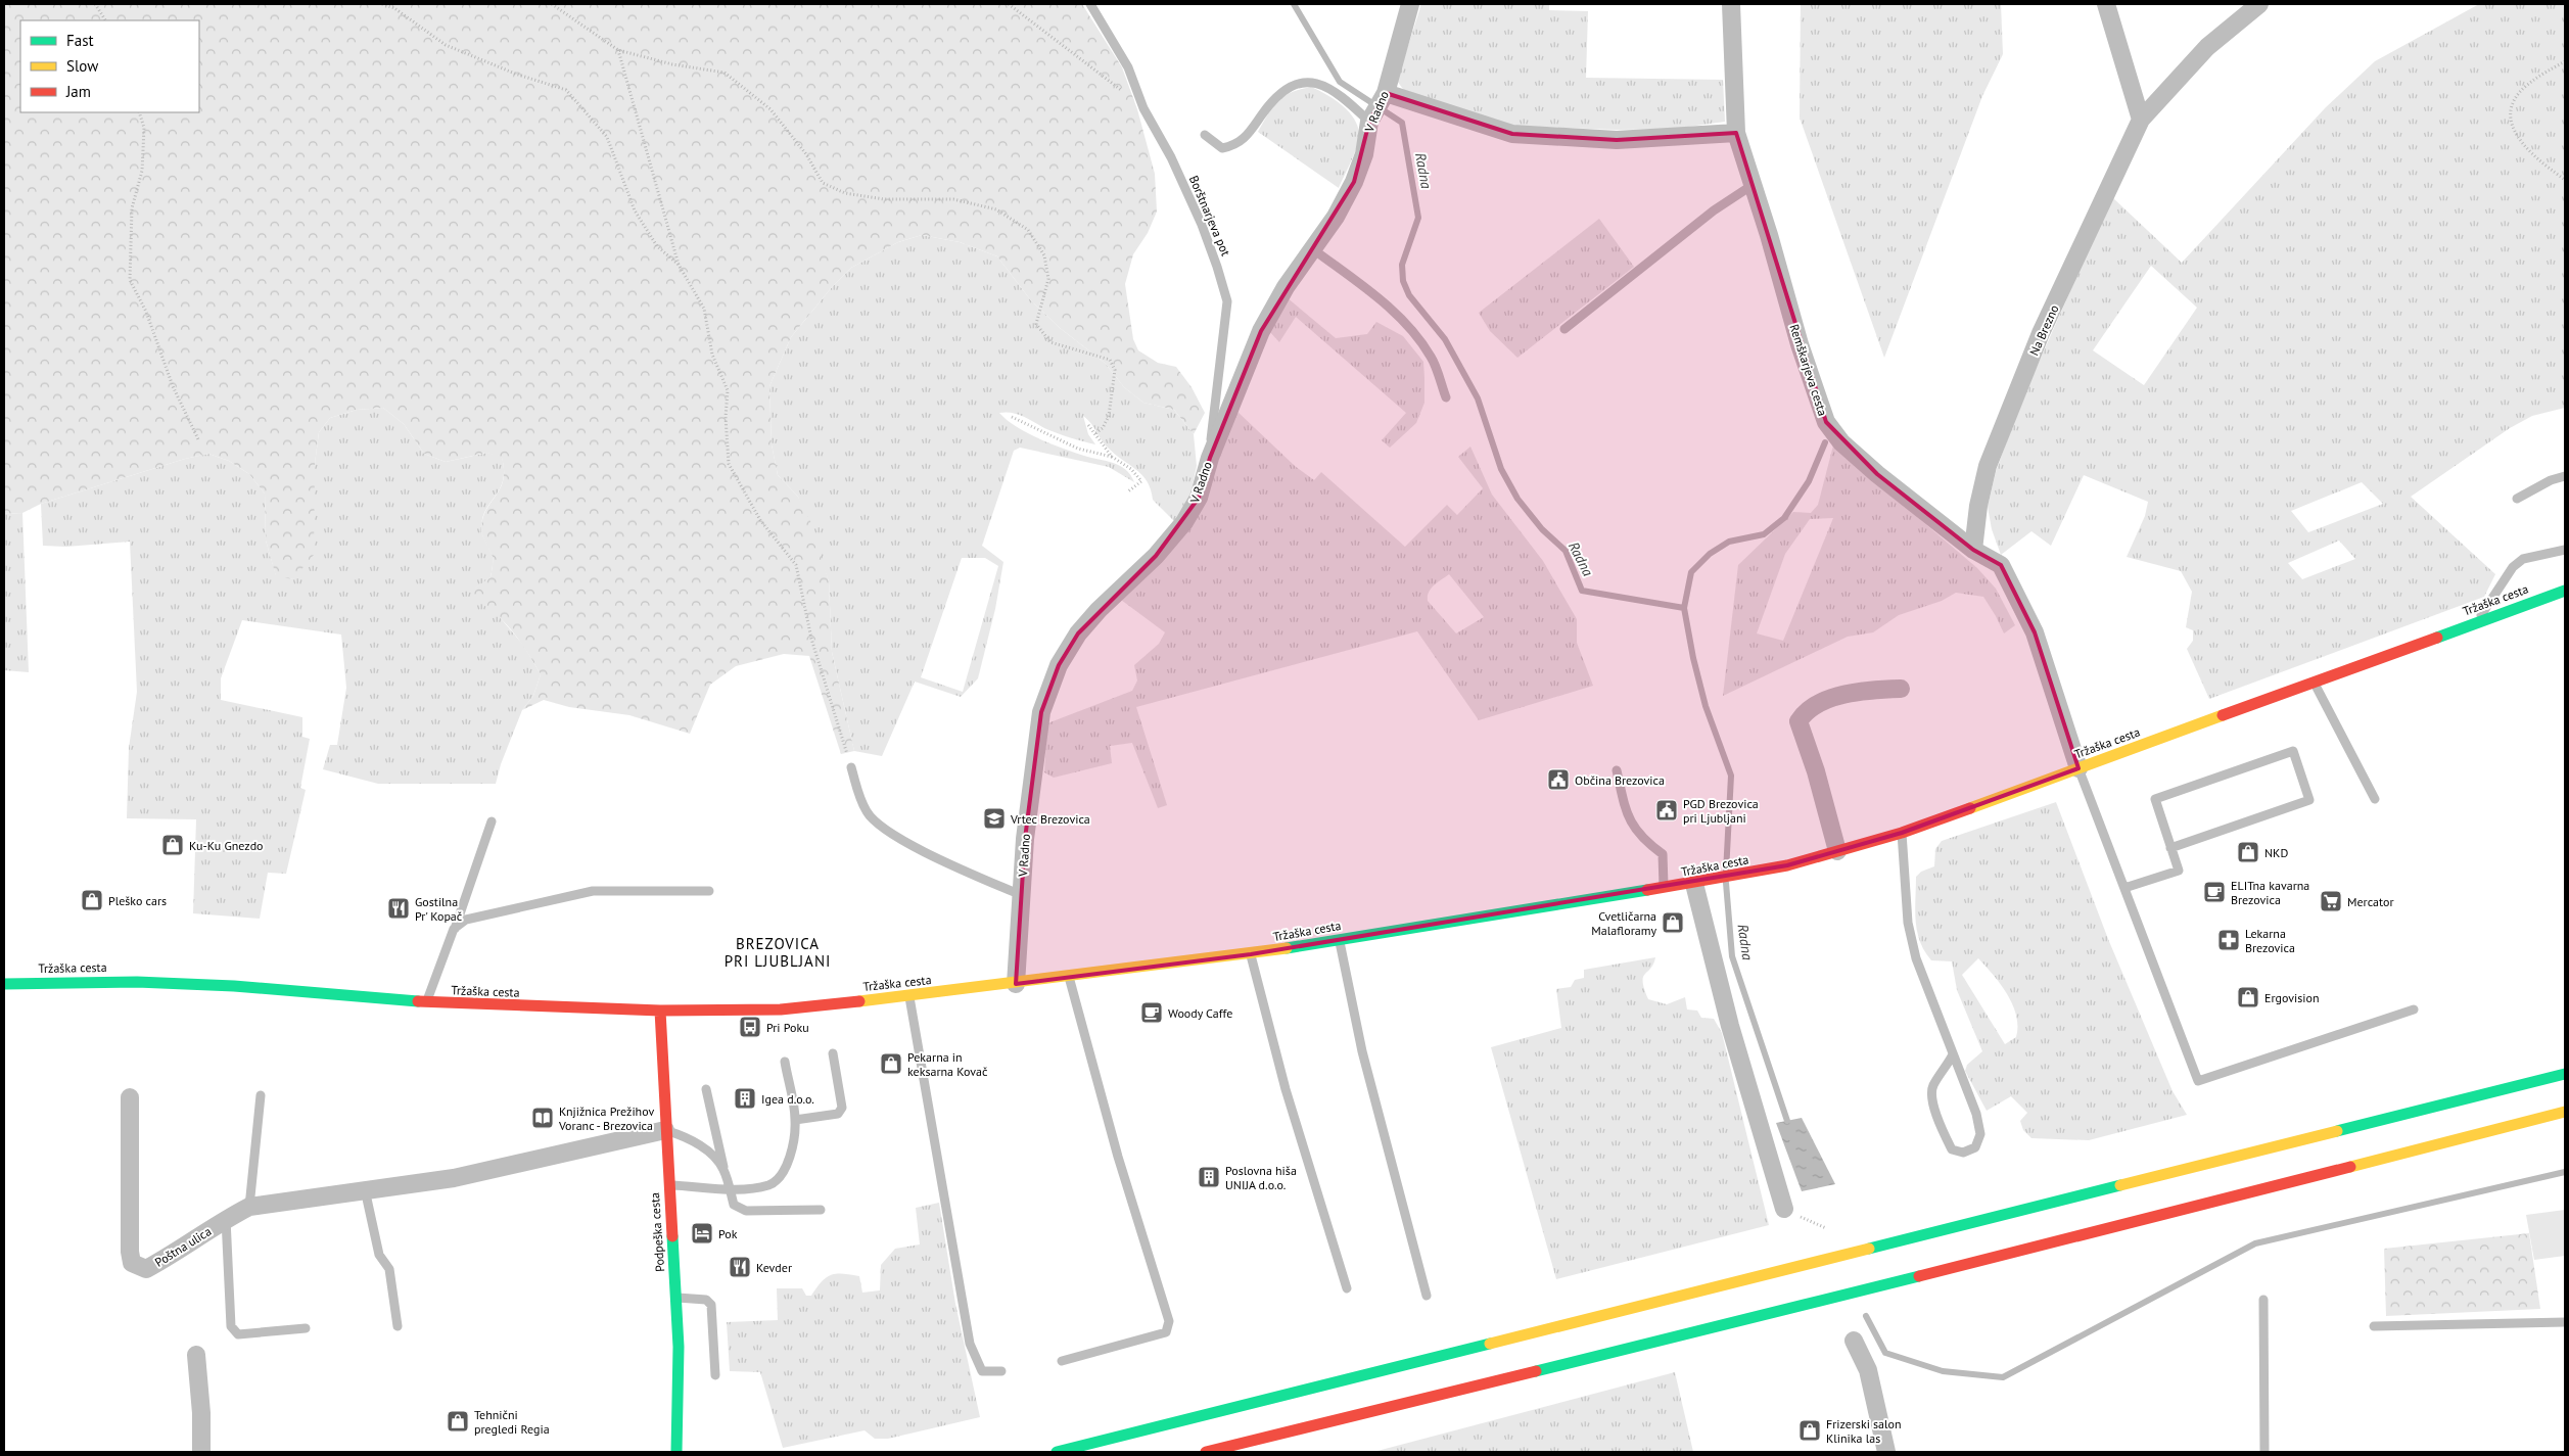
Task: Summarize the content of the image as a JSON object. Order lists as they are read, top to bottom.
{
  "streets": {
    "main road": ["Tržaška cesta", "Podpeška cesta"],
    "street": [
      "V Radno",
      "Na Brezno",
      "Remškarjeva cesta",
      "Poštna ulica"
    ],
    "lane": ["Borštnarjeva pot"]
  },
  "crossings": [
    ["V Radno", "Borštnarjeva pot"],
    ["V Radno", "Tržaška cesta"],
    ["Na Brezno", "Remškarjeva cesta"],
    ["Remškarjeva cesta", "Tržaška cesta"],
    ["Tržaška cesta", "Podpeška cesta"],
    ["Podpeška cesta", "Poštna ulica"]
  ],
  "districts": ["BREZOVICA PRI LJUBLJANI"],
  "water": ["Radna"],
  "places": {
    "public building": ["Občina Brezovica", "PGD Brezovica pri Ljubljani"],
    "school or university": ["Vrtec Brezovica"],
    "shop": [
      "Ku-Ku Gnezdo",
      "NKD",
      "Pleško cars",
      "Cvetličarna Malafloramy",
      "Ergovision",
      "Pekarna in keksarna Kovač",
      "Tehnični pregledi Regia",
      "Frizerski salon Klinika las"
    ],
    "cafe": ["ELITna kavarna Brezovica", "Woody Caffe"],
    "supermarket": ["Mercator"],
    "restaurant": ["Gostilna Pr' Kopač", "Kevder"],
    "pharmacy": ["Lekarna Brezovica"],
    "bus stop": ["Pri Poku"],
    "building": ["Igea d.o.o.", "Poslovna hiša UNIJA d.o.o."],
    "library": ["Knjižnica Prežihov Voranc - Brezovica"],
    "hotel": ["Pok"]
  },
  "legend": ["Fast", "Slow", "Jam"]
}
